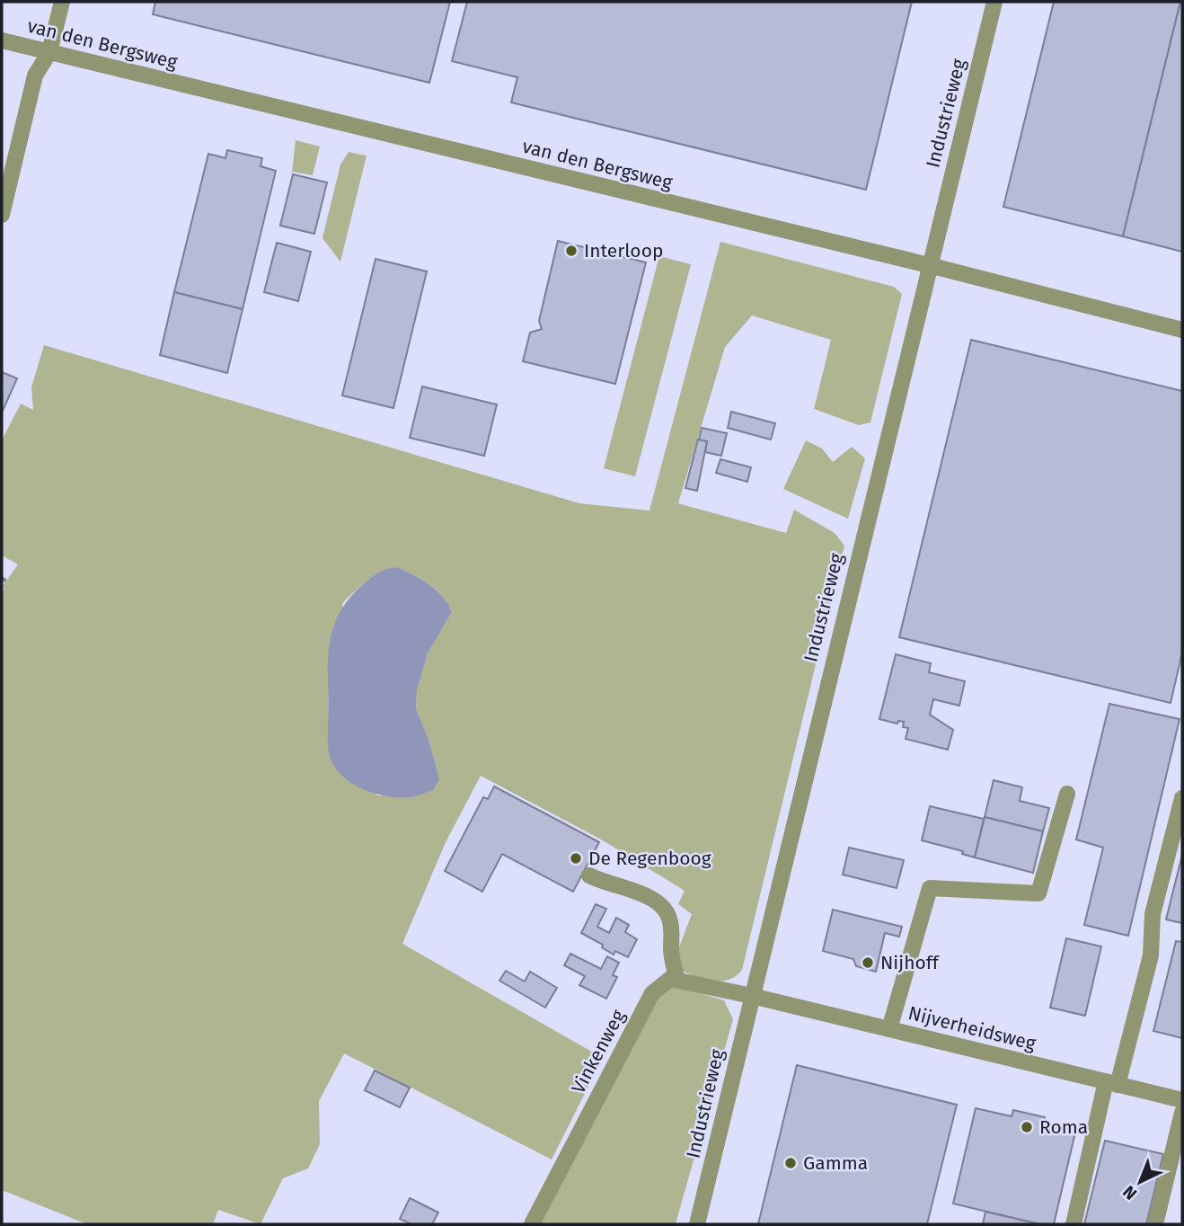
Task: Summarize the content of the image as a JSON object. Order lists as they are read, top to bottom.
{
  "streets": {
    "street": [
      "van den Bergsweg",
      "Industrieweg",
      "Nijverheidsweg",
      "Vinkenweg"
    ]
  },
  "crossings": [
    ["van den Bergsweg", "Industrieweg"],
    ["Industrieweg", "Nijverheidsweg"]
  ],
  "places": [
    "Interloop",
    "De Regenboog",
    "Nijhoff",
    "Roma",
    "Gamma"
  ],
  "north": "bottom left"
}
